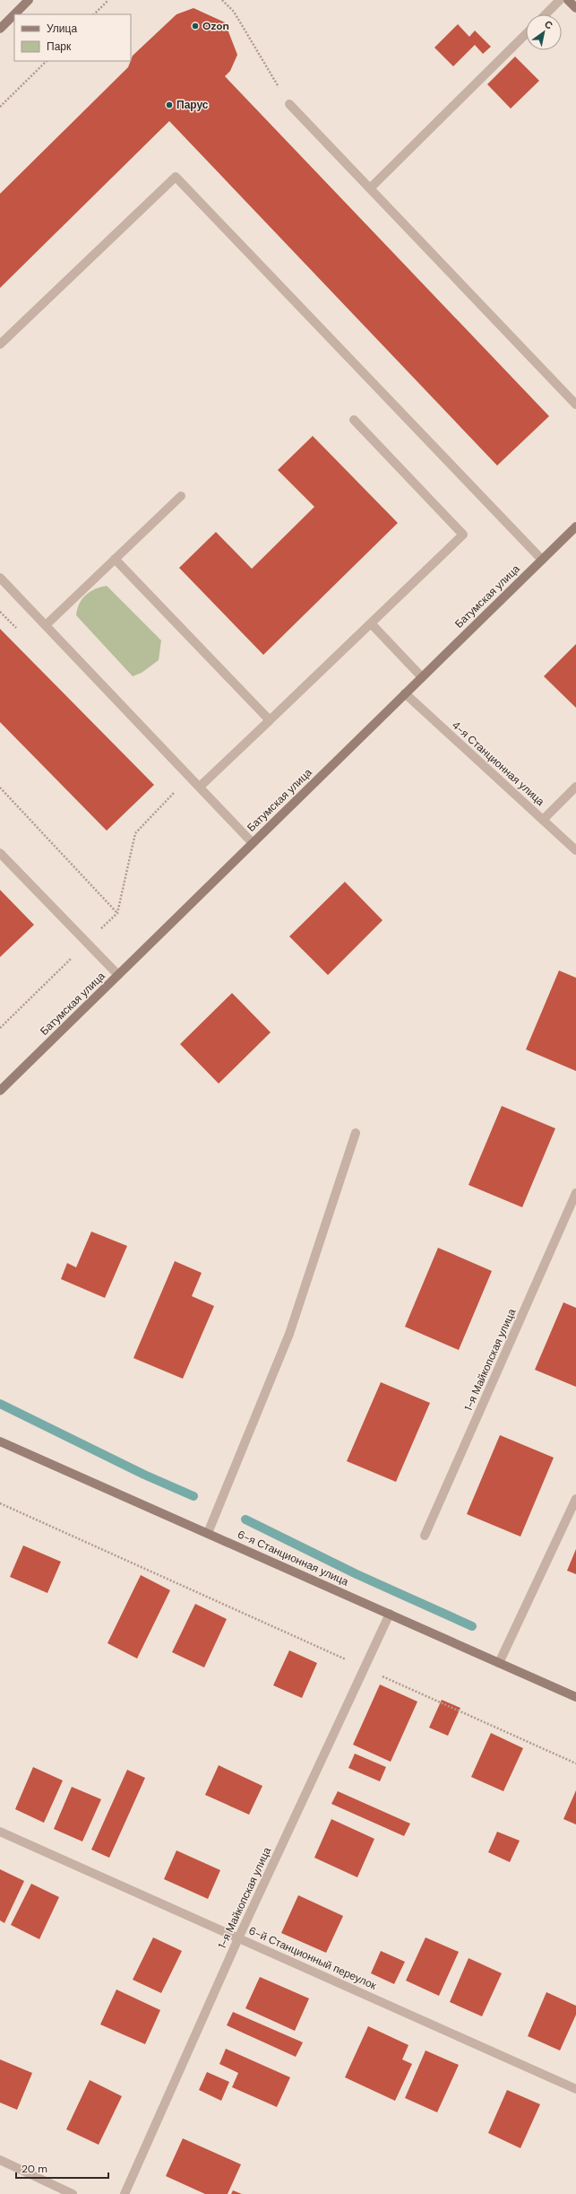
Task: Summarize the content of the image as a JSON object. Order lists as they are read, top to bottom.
{
  "streets": {
    "street": [
      "Батумская улица",
      "4-я Станционная улица",
      "1-я Майкопская улица",
      "6-я Станционная улица",
      "6-й Станционный переулок"
    ]
  },
  "crossings": [
    ["Батумская улица", "4-я Станционная улица"],
    ["1-я Майкопская улица", "6-я Станционная улица"],
    ["1-я Майкопская улица", "6-й Станционный переулок"]
  ],
  "places": ["Ozon", "Парус"],
  "legend": ["Улица", "Парк"],
  "scale_bar": "20 m",
  "north": "top right"
}
